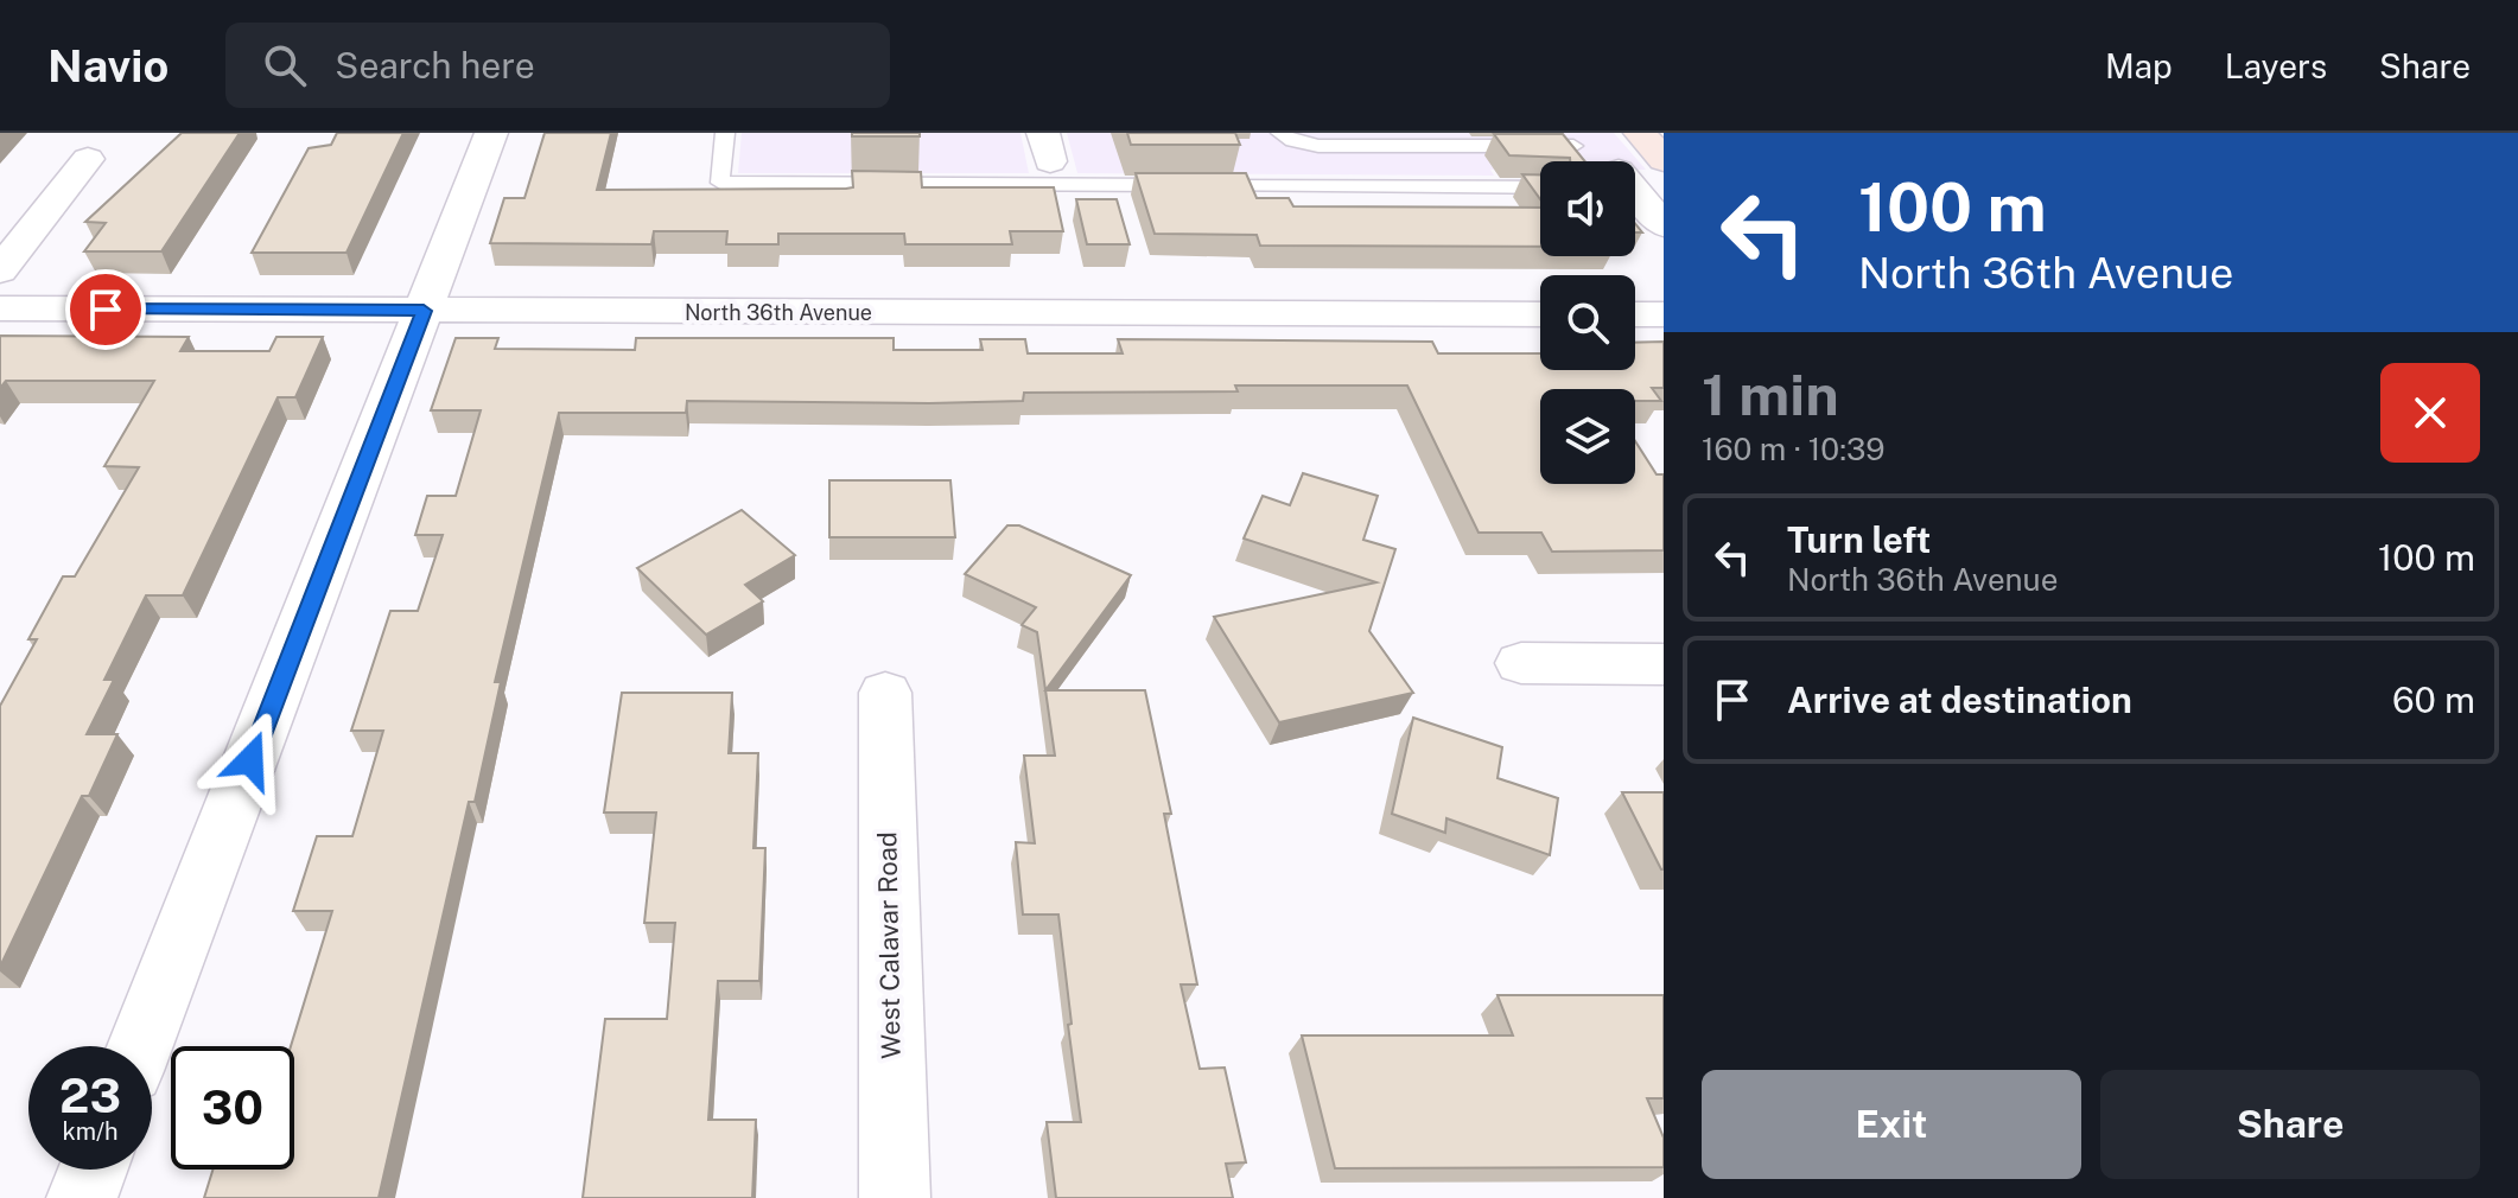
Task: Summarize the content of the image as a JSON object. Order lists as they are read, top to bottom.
{
  "streets": {
    "street": ["North 36th Avenue", "West Calavar Road"]
  },
  "page": {
    "header": "Navio",
    "search": "Search here",
    "nav": ["Map", "Layers", "Share"],
    "turn": ["100 m", "North 36th Avenue"],
    "heading": ["1 min", "160 m · 10:39"],
    "list": [
      {
        "name": "Turn left",
        "note": "North 36th Avenue",
        "value": "100 m"
      },
      {
        "name": "Arrive at destination",
        "value": "60 m"
      }
    ],
    "speed": "23 km/h",
    "limit": "30",
    "buttons": ["Exit", "Share"]
  }
}
